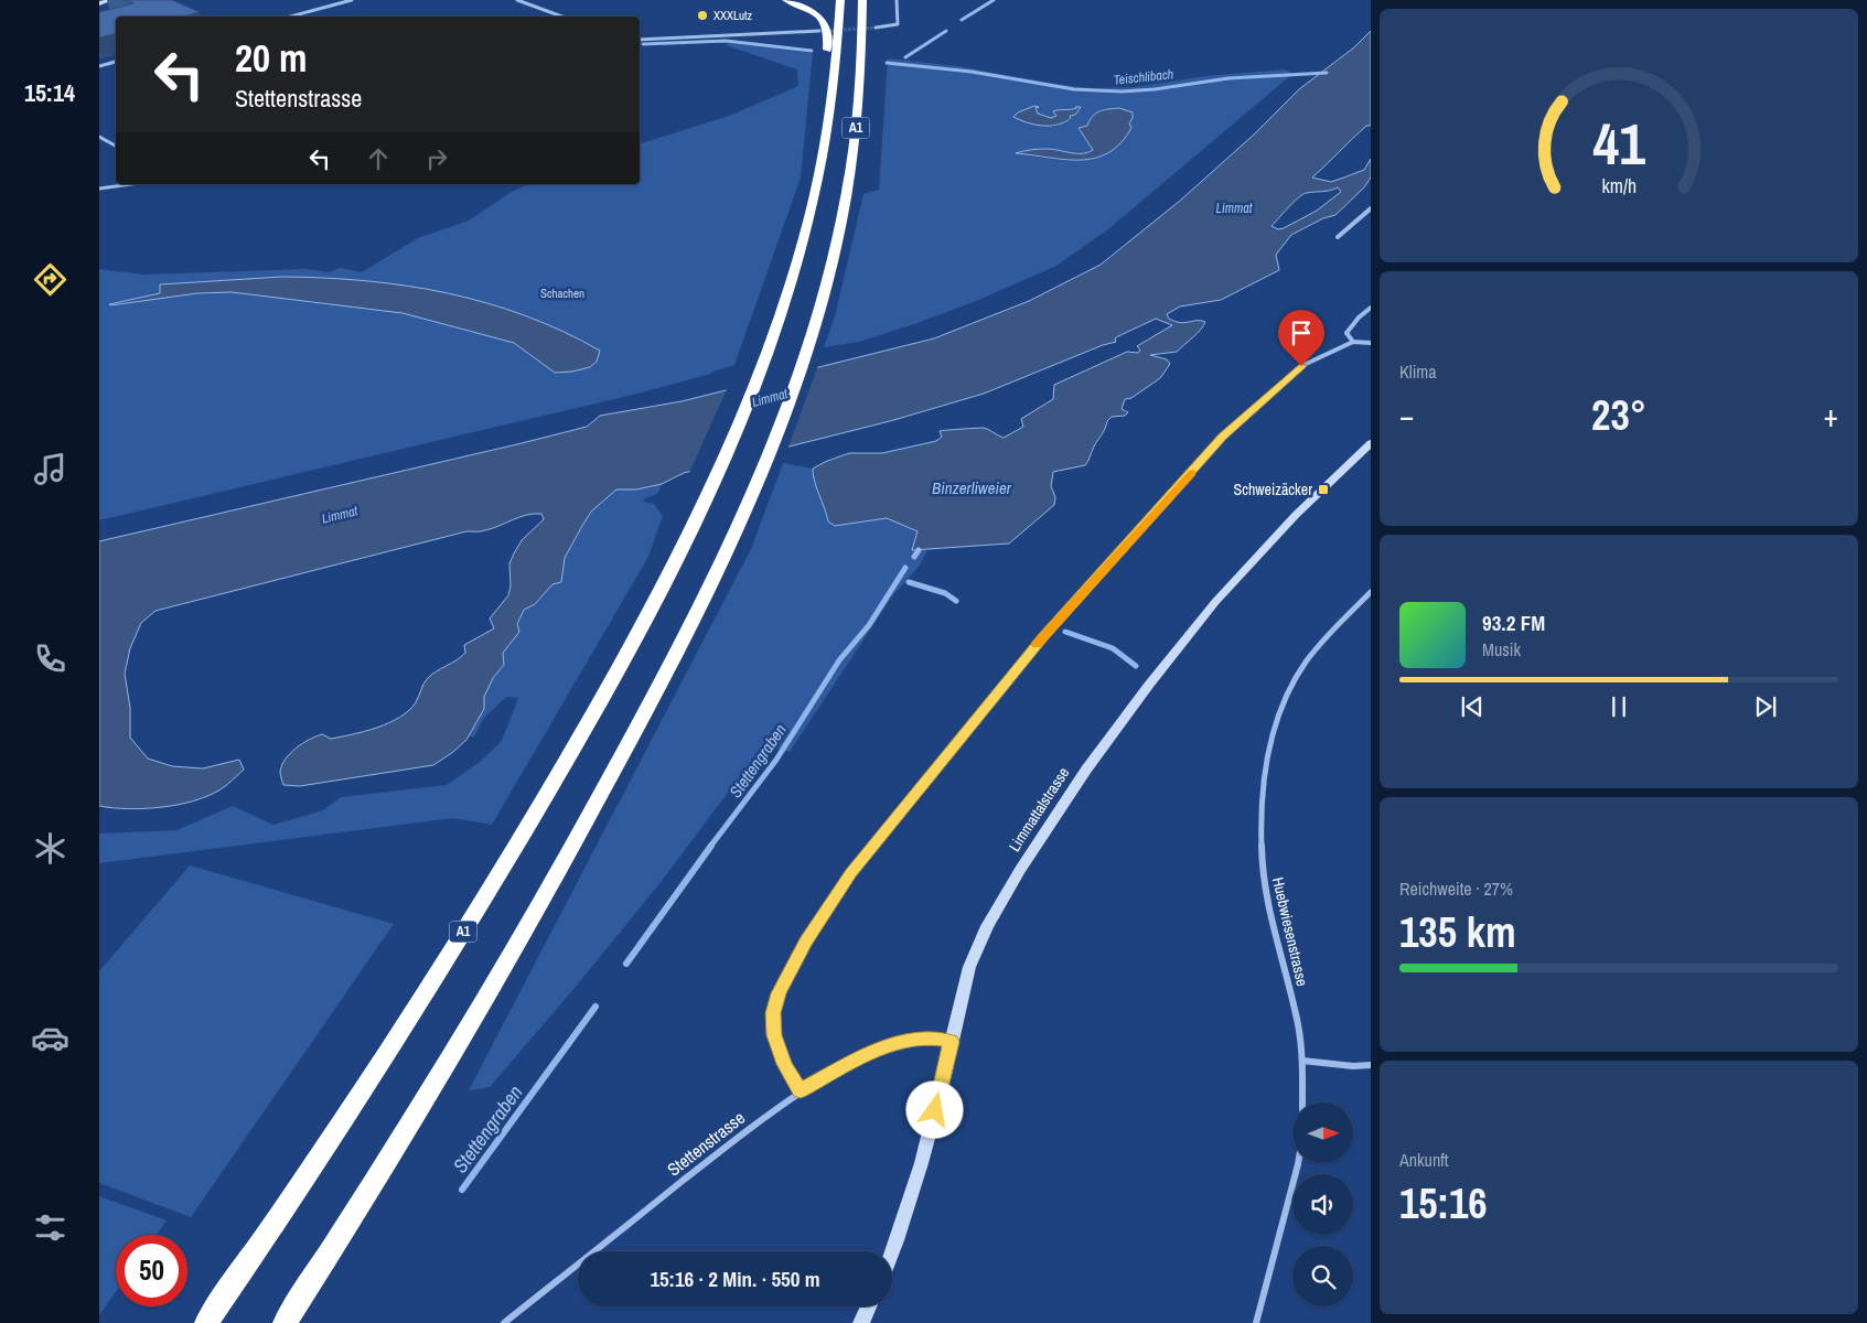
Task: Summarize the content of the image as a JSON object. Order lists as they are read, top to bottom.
{
  "streets": {
    "highway": ["A1"],
    "main road": ["Limmattalstrasse"],
    "street": ["Huebwiesenstrasse", "Stettenstrasse"]
  },
  "crossings": [
    ["Limmattalstrasse", "Stettenstrasse"]
  ],
  "water": [
    "Teischlibach",
    "Limmat",
    "Binzerliweier",
    "Stettengraben"
  ],
  "parks": ["Schachen"],
  "places": {
    "other": ["XXXLutz"],
    "transit": ["Schweizäcker"]
  },
  "north": "right",
  "page": {
    "tabs": "15:14",
    "turn": ["20 m", "Stettenstrasse"],
    "tile": [
      "Klima",
      ["Reichweite · 27%", "135 km"],
      ["Ankunft", "15:16"]
    ],
    "heat": ["−", "23°", "+"],
    "song": ["93.2 FM", "Musik"],
    "limit": "50",
    "trip": "15:16 · 2 Min. · 550 m",
    "gauge": ["41", "km/h"]
  }
}
